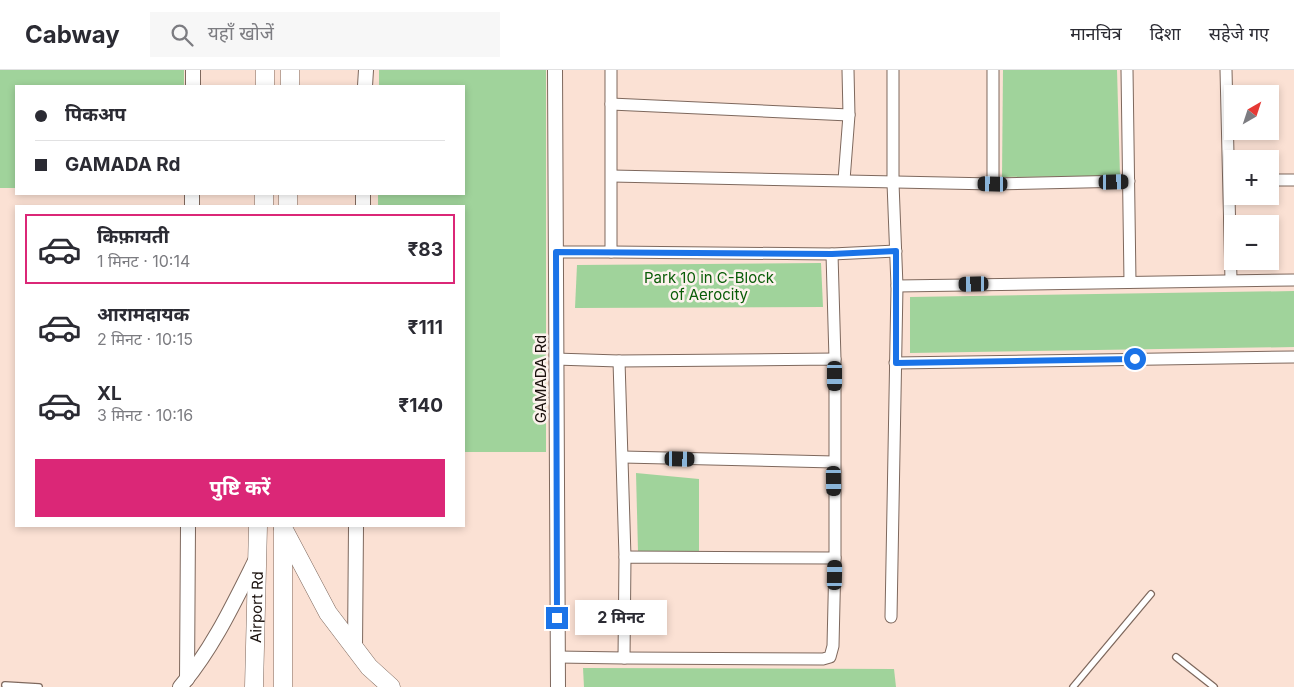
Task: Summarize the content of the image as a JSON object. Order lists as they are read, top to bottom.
{
  "streets": {
    "main road": ["Airport Rd"],
    "street": ["GAMADA Rd"]
  },
  "parks": ["Park 10 in C-Block of Aerocity"],
  "north": "top right",
  "page": {
    "header": "Cabway",
    "search": "यहाँ खोजें",
    "nav": ["मानचित्र", "दिशा", "सहेजे गए"],
    "map_buttons": ["+", "−"],
    "banner": ["पिकअप", "GAMADA Rd"],
    "list": [
      {
        "name": "किफ़ायती",
        "note": "1 मिनट · 10:14",
        "value": "₹83"
      },
      {
        "name": "आरामदायक",
        "note": "2 मिनट · 10:15",
        "value": "₹111"
      },
      {
        "name": "XL",
        "note": "3 मिनट · 10:16",
        "value": "₹140"
      }
    ],
    "buttons": "पुष्टि करें",
    "bubble": "2 मिनट"
  }
}
